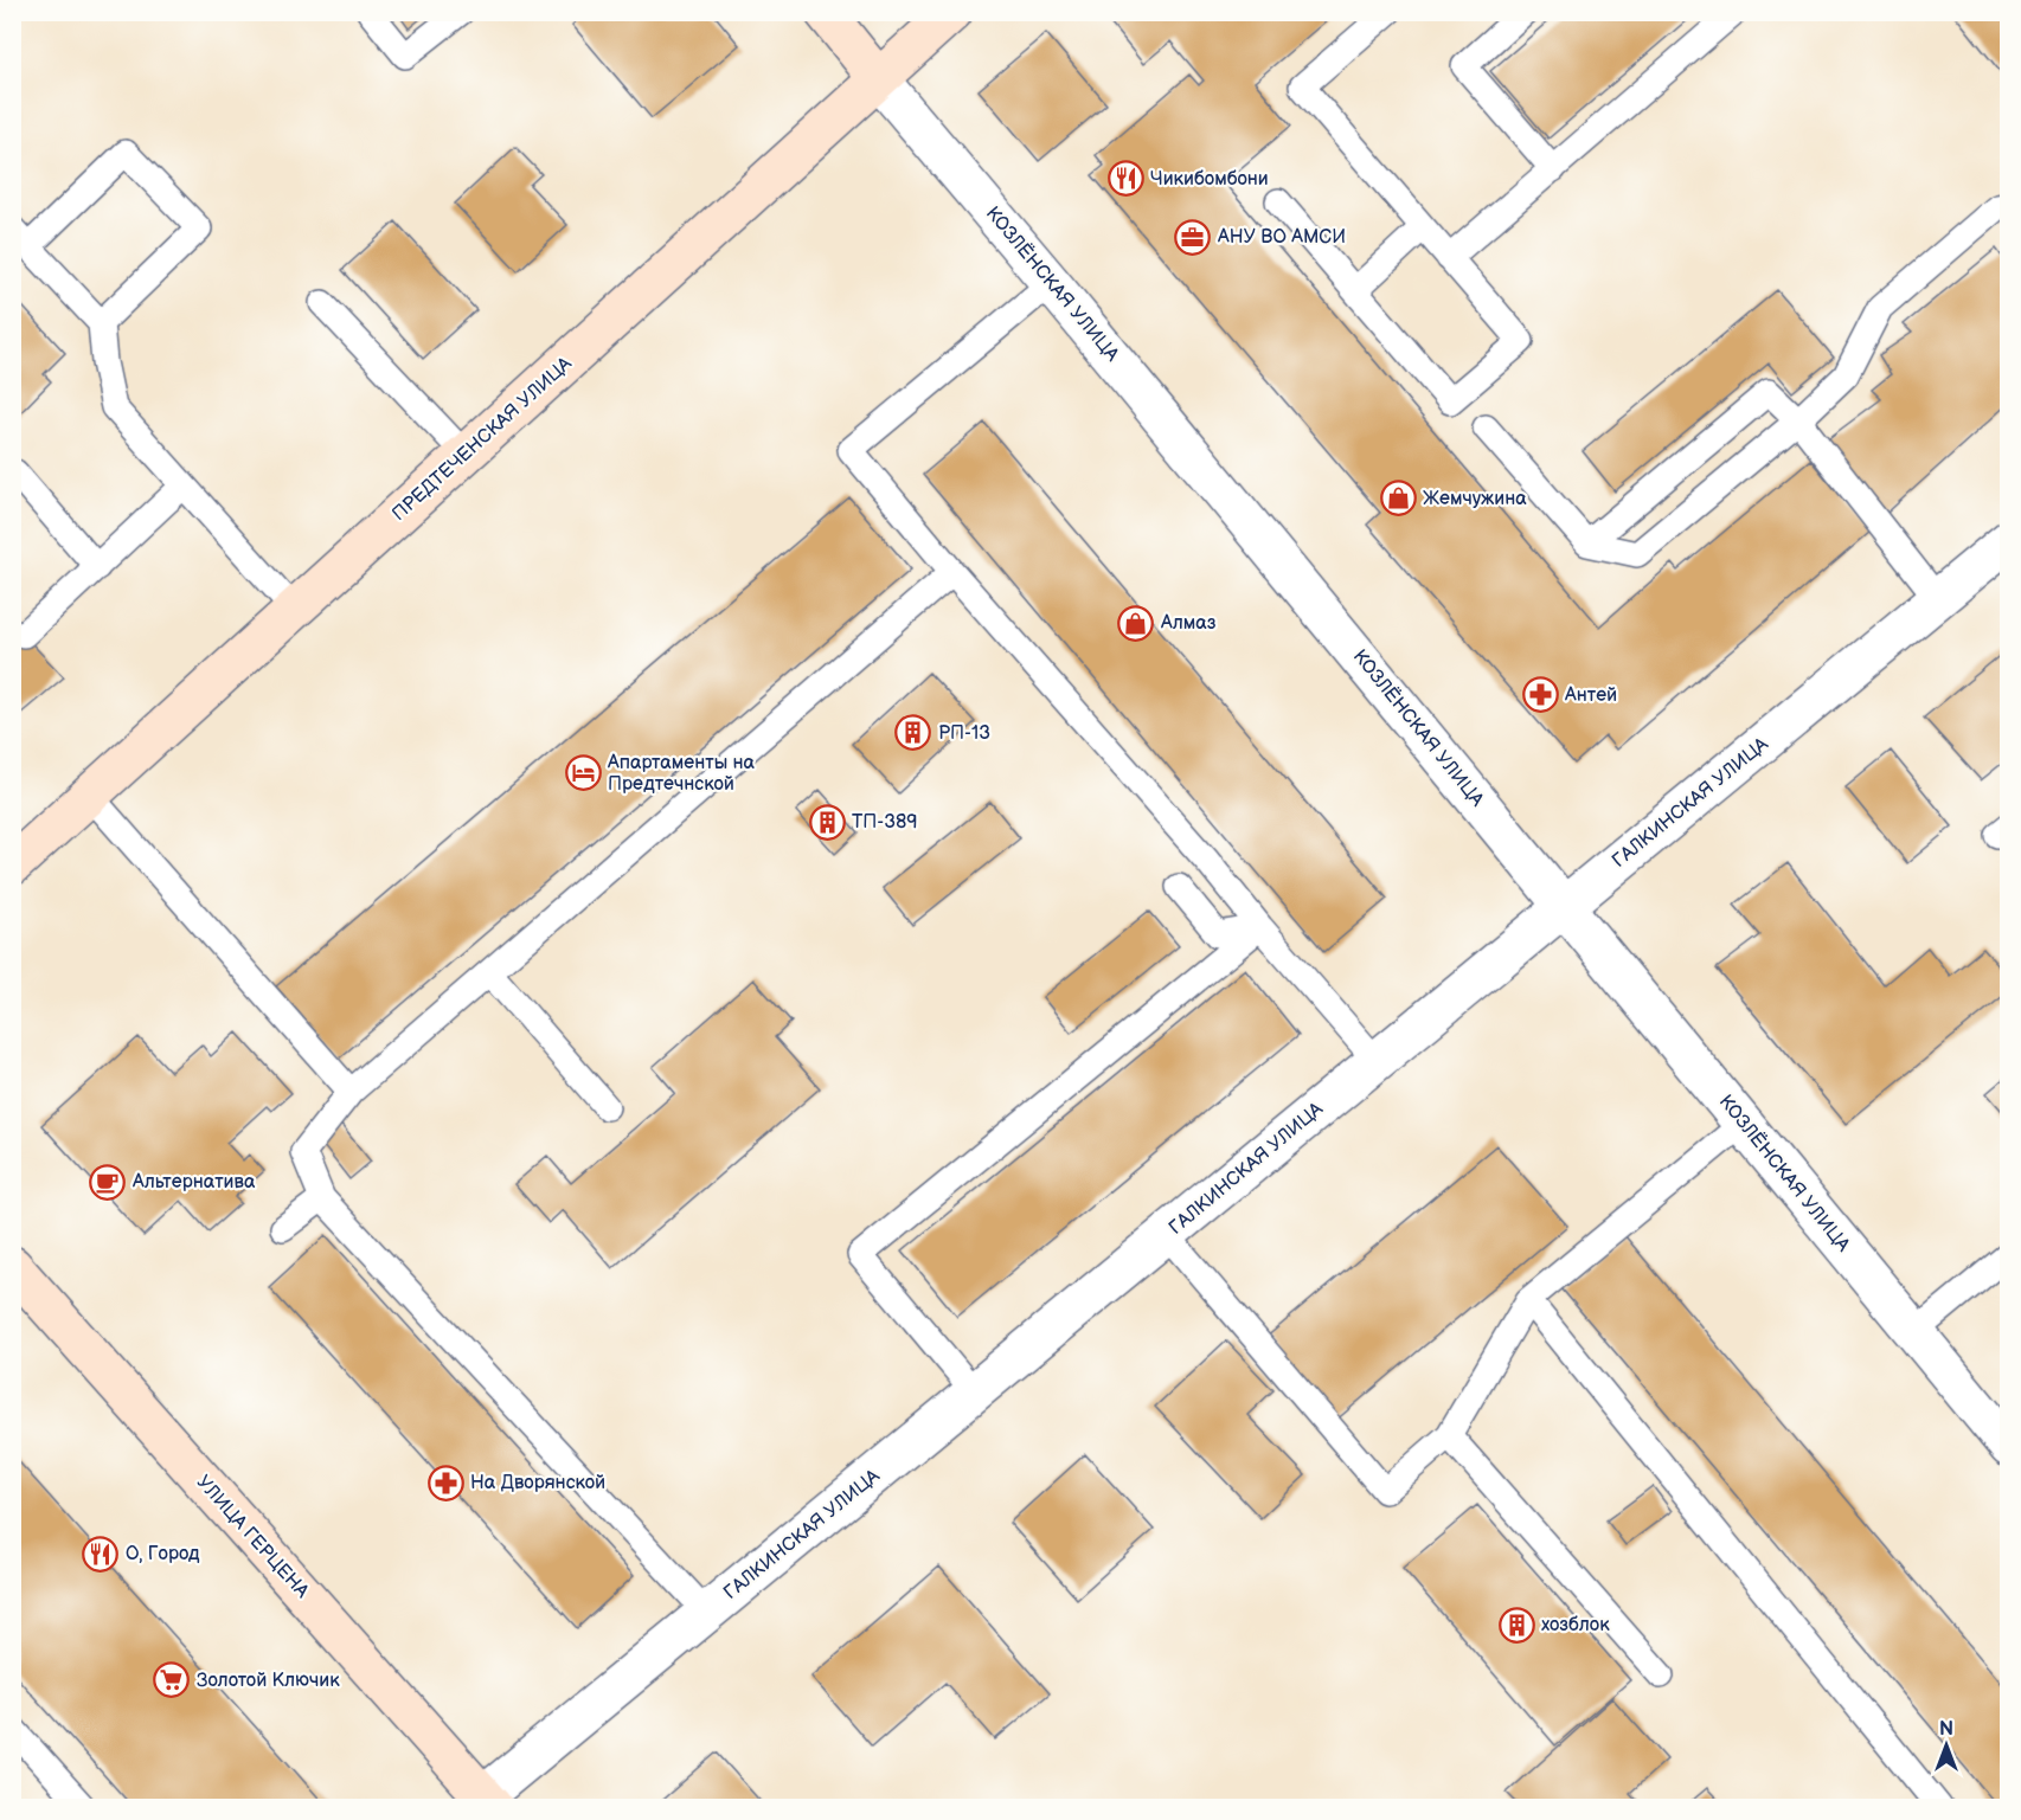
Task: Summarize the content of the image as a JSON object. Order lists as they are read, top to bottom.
{
  "streets": {
    "street": [
      "КОЗЛЁНСКАЯ УЛИЦА",
      "ПРЕДТЕЧЕНСКАЯ УЛИЦА",
      "ГАЛКИНСКАЯ УЛИЦА",
      "УЛИЦА ГЕРЦЕНА"
    ]
  },
  "crossings": [
    ["КОЗЛЁНСКАЯ УЛИЦА", "ПРЕДТЕЧЕНСКАЯ УЛИЦА"],
    ["КОЗЛЁНСКАЯ УЛИЦА", "ГАЛКИНСКАЯ УЛИЦА"],
    ["ГАЛКИНСКАЯ УЛИЦА", "УЛИЦА ГЕРЦЕНА"]
  ],
  "places": {
    "restaurant": ["Чикибомбони", "О, Город"],
    "office": ["АНУ ВО АМСИ"],
    "shop": ["Жемчужина", "Алмаз"],
    "pharmacy": ["Антей", "На Дворянской"],
    "building": ["РП-13", "ТП-389", "хозблок"],
    "hotel": ["Апартаменты на Предтечнской"],
    "cafe": ["Альтернатива"],
    "supermarket": ["Золотой Ключик"]
  },
  "north": "top"
}
